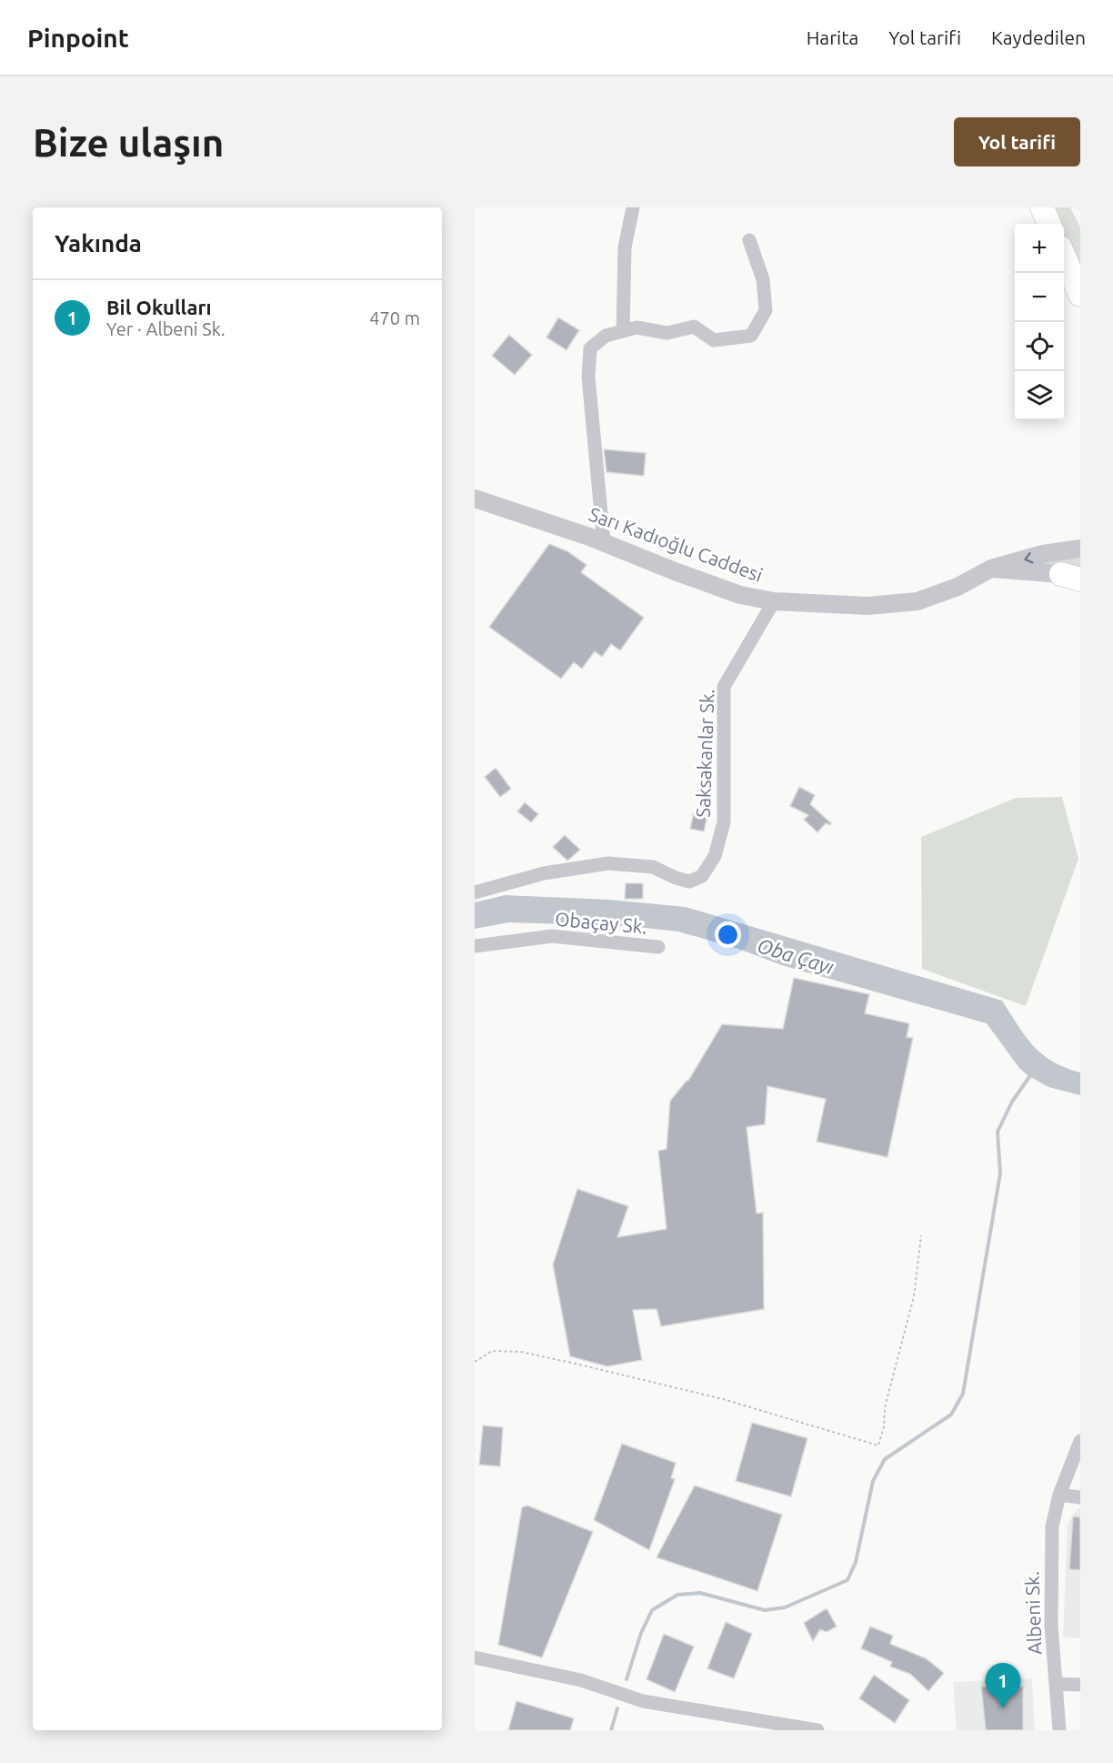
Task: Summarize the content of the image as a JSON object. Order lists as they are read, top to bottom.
{
  "streets": {
    "street": [
      "Sarı Kadıoğlu Caddesi",
      "Saksakanlar Sk.",
      "Obaçay Sk.",
      "Albeni Sk."
    ]
  },
  "crossings": [
    ["Sarı Kadıoğlu Caddesi", "Saksakanlar Sk."]
  ],
  "water": ["Oba Çayı"],
  "page": {
    "header": "Pinpoint",
    "nav": ["Harita", "Yol tarifi", "Kaydedilen"],
    "buttons": "Yol tarifi",
    "title": "Bize ulaşın",
    "heading": "Yakında",
    "map_buttons": ["+", "−"],
    "list": [
      {
        "mark": "1",
        "name": "Bil Okulları",
        "note": "Yer · Albeni Sk.",
        "value": "470 m"
      }
    ],
    "pins": "1"
  }
}
